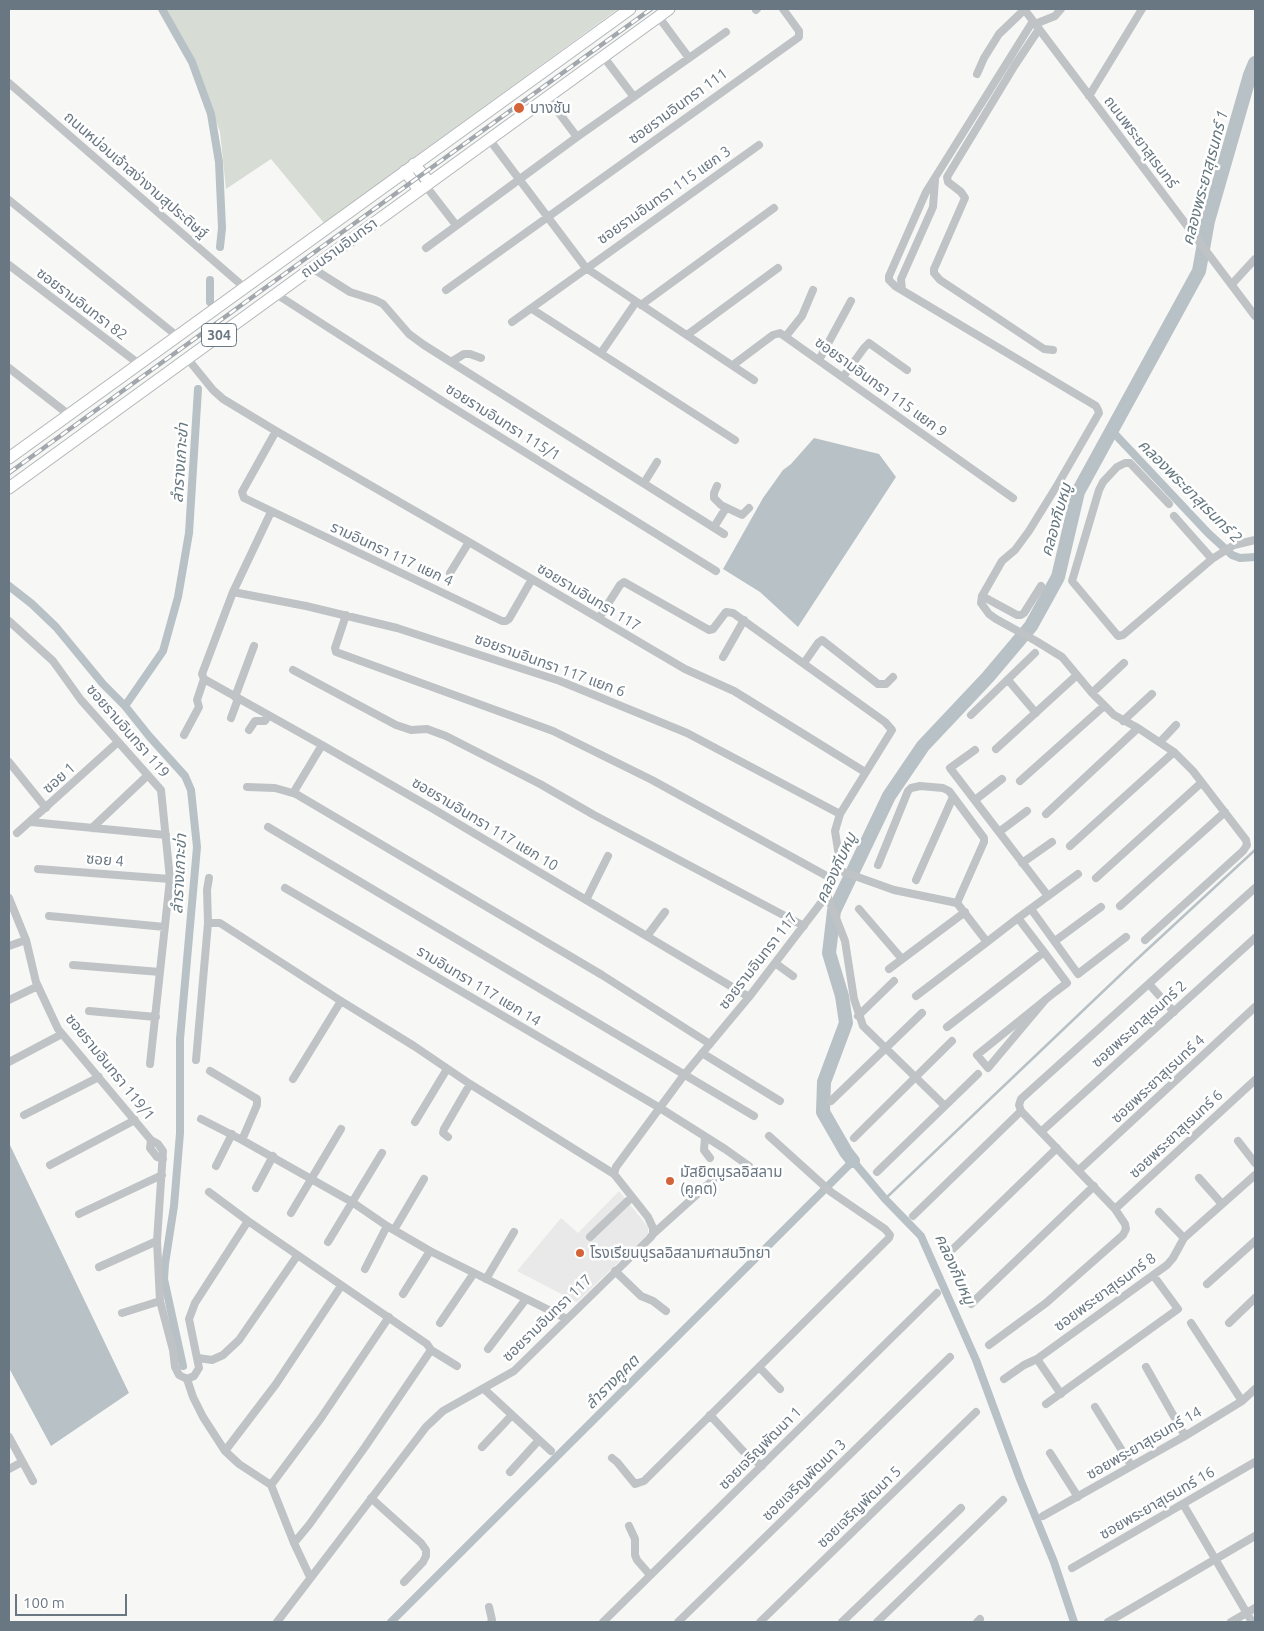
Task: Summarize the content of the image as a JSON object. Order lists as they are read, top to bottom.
{
  "streets": {
    "highway": ["ถนนรามอินทรา", "304"],
    "street": [
      "ซอยรามอินทรา 111",
      "ถนนพระยาสุเรนทร์",
      "ถนนหม่อมเจ้าสง่างามสุประดิษฐ์",
      "ซอยรามอินทรา 115 แยก 3",
      "ซอยรามอินทรา 82",
      "ซอยรามอินทรา 115 แยก 9",
      "ซอยรามอินทรา 115/1",
      "รามอินทรา 117 แยก 4",
      "ซอยรามอินทรา 117",
      "ซอยรามอินทรา 117 แยก 6",
      "ซอยรามอินทรา 119",
      "ซอย 1",
      "ซอยรามอินทรา 117 แยก 10",
      "ซอย 4",
      "รามอินทรา 117 แยก 14",
      "ซอยพระยาสุเรนทร์ 2",
      "ซอยรามอินทรา 119/1",
      "ซอยพระยาสุเรนทร์ 4",
      "ซอยพระยาสุเรนทร์ 6",
      "ซอยพระยาสุเรนทร์ 8",
      "ซอยพระยาสุเรนทร์ 14",
      "ซอยเจริญพัฒนา 1",
      "ซอยเจริญพัฒนา 3",
      "ซอยพระยาสุเรนทร์ 16",
      "ซอยเจริญพัฒนา 5"
    ]
  },
  "crossings": [
    ["ถนนหม่อมเจ้าสง่างามสุประดิษฐ์", "ถนนรามอินทรา"],
    ["ถนนรามอินทรา", "ซอยรามอินทรา 82"],
    ["ถนนรามอินทรา", "ซอยรามอินทรา 115/1"],
    ["ถนนรามอินทรา", "ซอยรามอินทรา 117"],
    ["รามอินทรา 117 แยก 4", "ซอยรามอินทรา 117"],
    ["ซอยรามอินทรา 117", "ซอยรามอินทรา 117 แยก 6"],
    ["ซอยรามอินทรา 117", "ซอยรามอินทรา 117 แยก 10"],
    ["ซอยรามอินทรา 117", "รามอินทรา 117 แยก 14"],
    ["ซอยรามอินทรา 119", "ซอย 1"],
    ["ซอยรามอินทรา 119", "ซอย 4"]
  ],
  "water": [
    "คลองพระยาสุเรนทร์ 1",
    "ลำรางเกาะข่า",
    "คลองพระยาสุเรนทร์ 2",
    "คลองกีบหมู",
    "ลำรางคูคต"
  ],
  "places": ["บางชัน", "มัสยิตนูรลอิสลาม (คูคต)", "โรงเรียนนูรลอิสลามศาสนวิทยา"],
  "scale_bar": "100 m"
}
